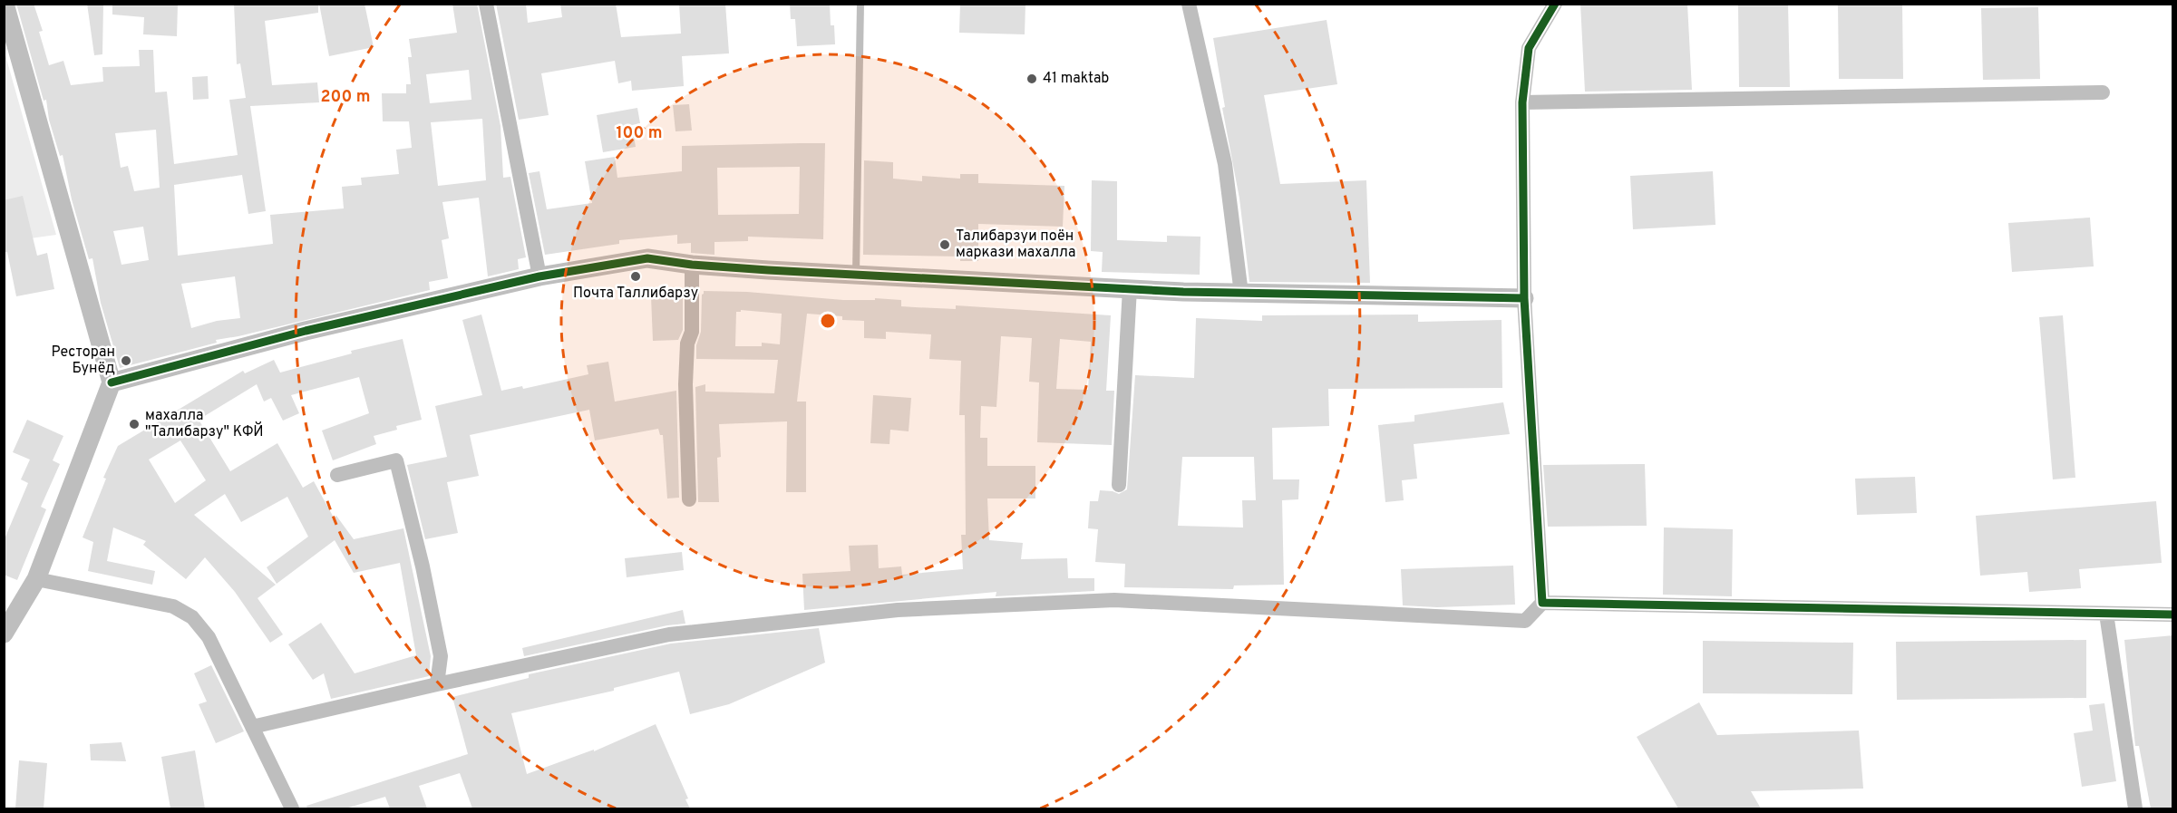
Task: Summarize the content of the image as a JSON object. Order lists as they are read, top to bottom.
{
  "places": [
    "41 maktab",
    "Талибарзуи поён маркази махалла",
    "Почта Таллибарзу",
    "Ресторан Бунёд",
    "махалла \"Талибарзу\" КФЙ"
  ],
  "rings": ["200 m", "100 m"]
}
